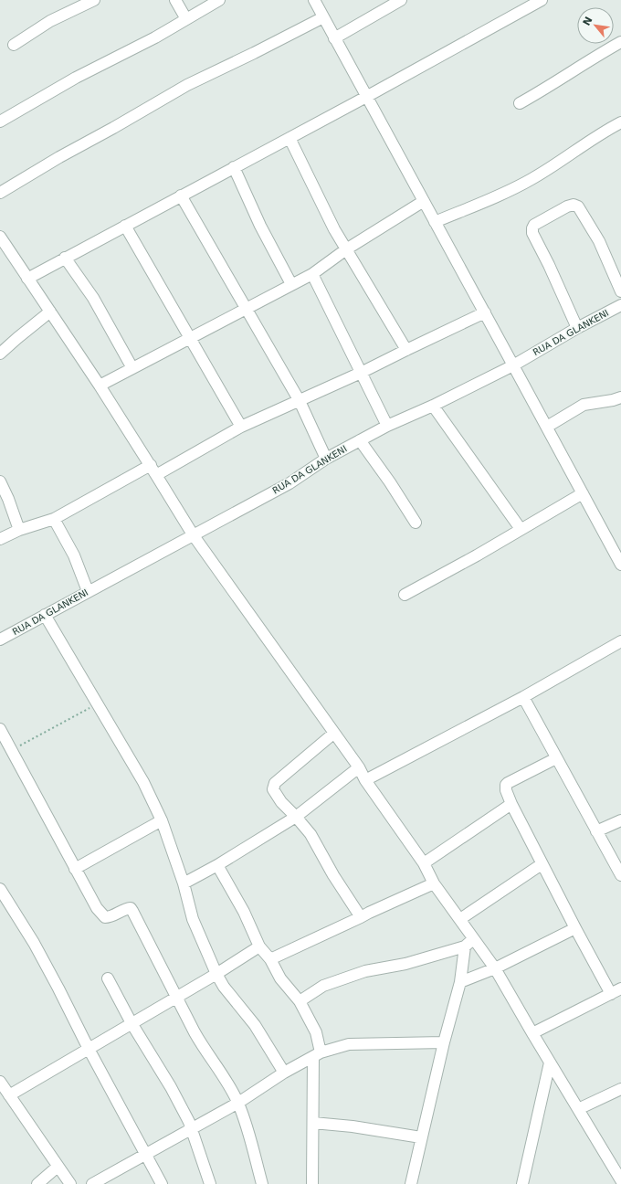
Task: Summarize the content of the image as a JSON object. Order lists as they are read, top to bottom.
{
  "streets": {
    "street": ["RUA DA GLANKENI"]
  },
  "north": "top left"
}
